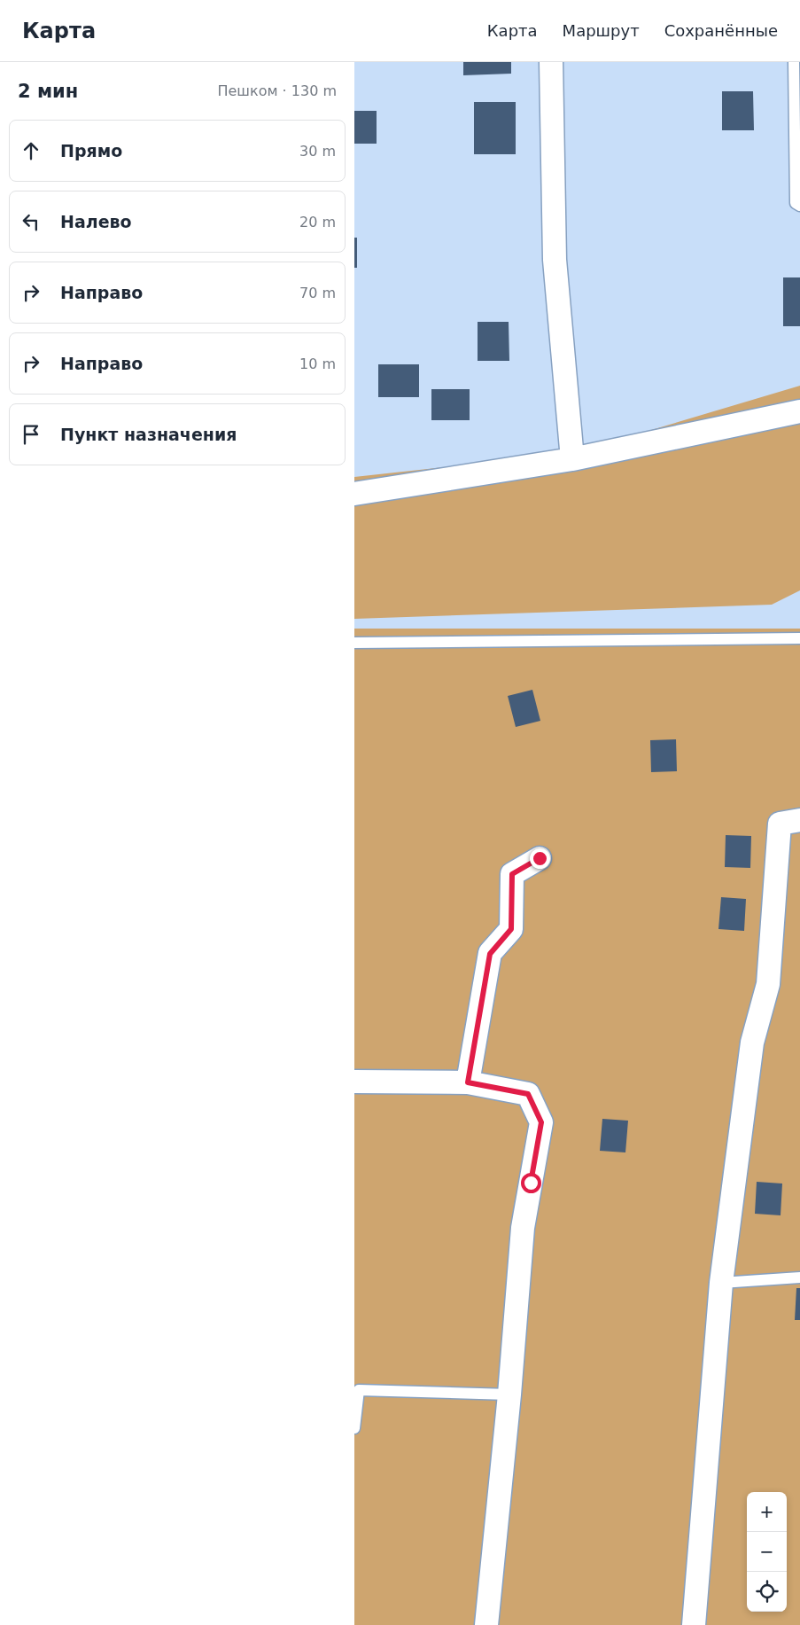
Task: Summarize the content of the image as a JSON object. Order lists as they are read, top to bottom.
{
  "page": {
    "header": "Карта",
    "nav": ["Карта", "Маршрут", "Сохранённые"],
    "heading": ["2 мин", "Пешком · 130 m"],
    "list": [
      ["Прямо", "30 m"],
      ["Налево", "20 m"],
      ["Направо", "70 m"],
      ["Направо", "10 m"],
      "Пункт назначения"
    ],
    "map_buttons": ["+", "−"]
  }
}
